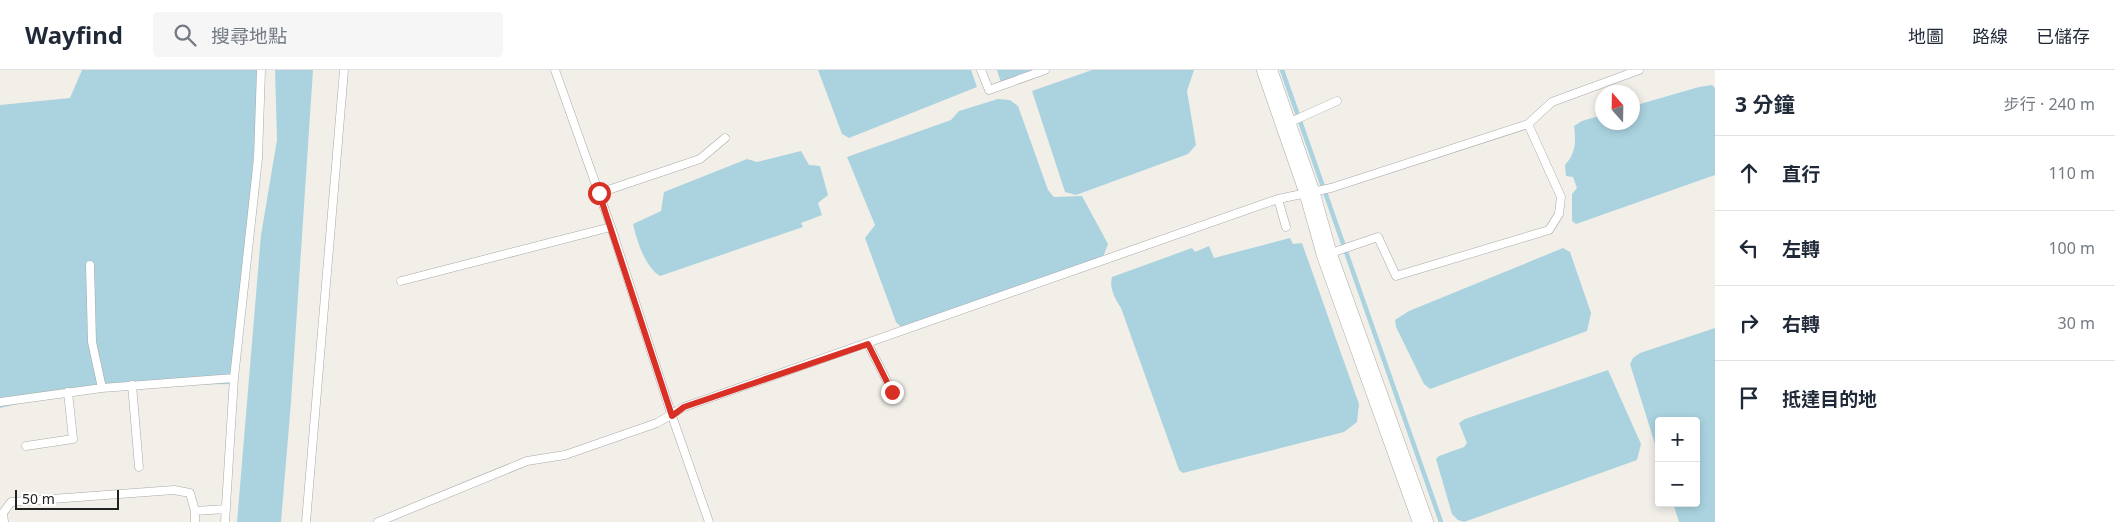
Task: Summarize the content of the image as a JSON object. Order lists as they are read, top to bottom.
{
  "scale_bar": "50 m",
  "north": "top",
  "page": {
    "header": "Wayfind",
    "search": "搜尋地點",
    "nav": ["地圖", "路線", "已儲存"],
    "heading": ["3 分鐘", "步行 · 240 m"],
    "list": [
      ["直行", "110 m"],
      ["左轉", "100 m"],
      ["右轉", "30 m"],
      "抵達目的地"
    ],
    "map_buttons": ["+", "−"],
    "scale": "50 m"
  }
}
